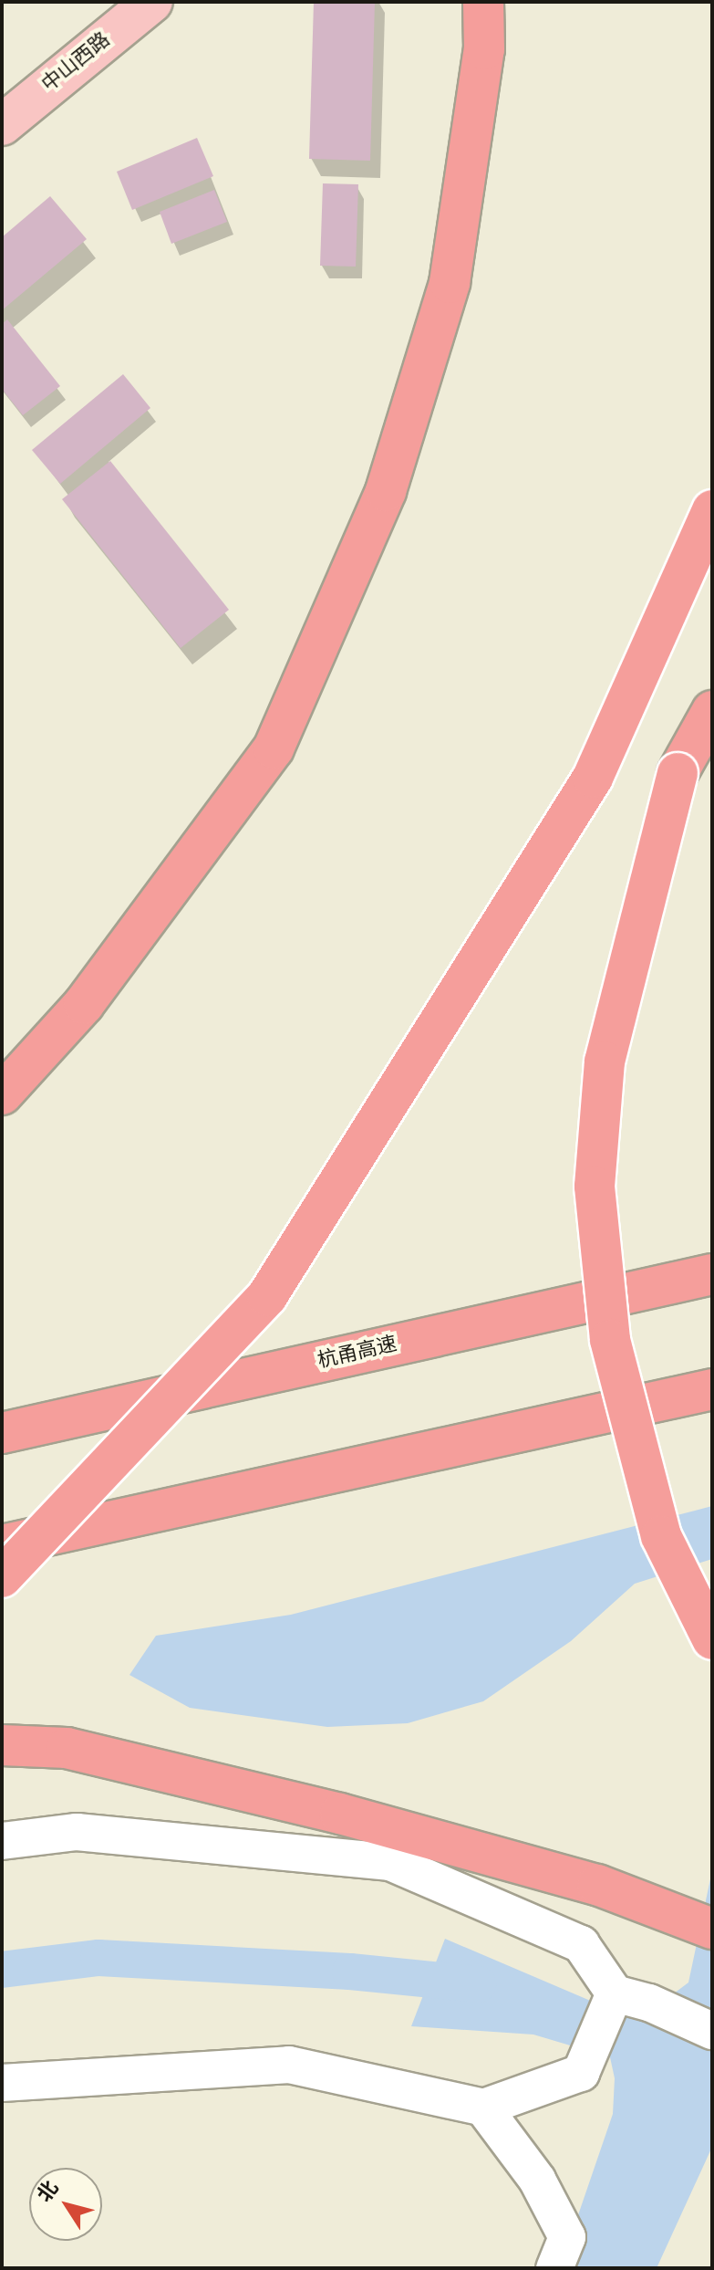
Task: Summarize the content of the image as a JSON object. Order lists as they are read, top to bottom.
{
  "streets": {
    "highway": ["杭甬高速"],
    "main road": ["中山西路"]
  },
  "north": "top left"
}
